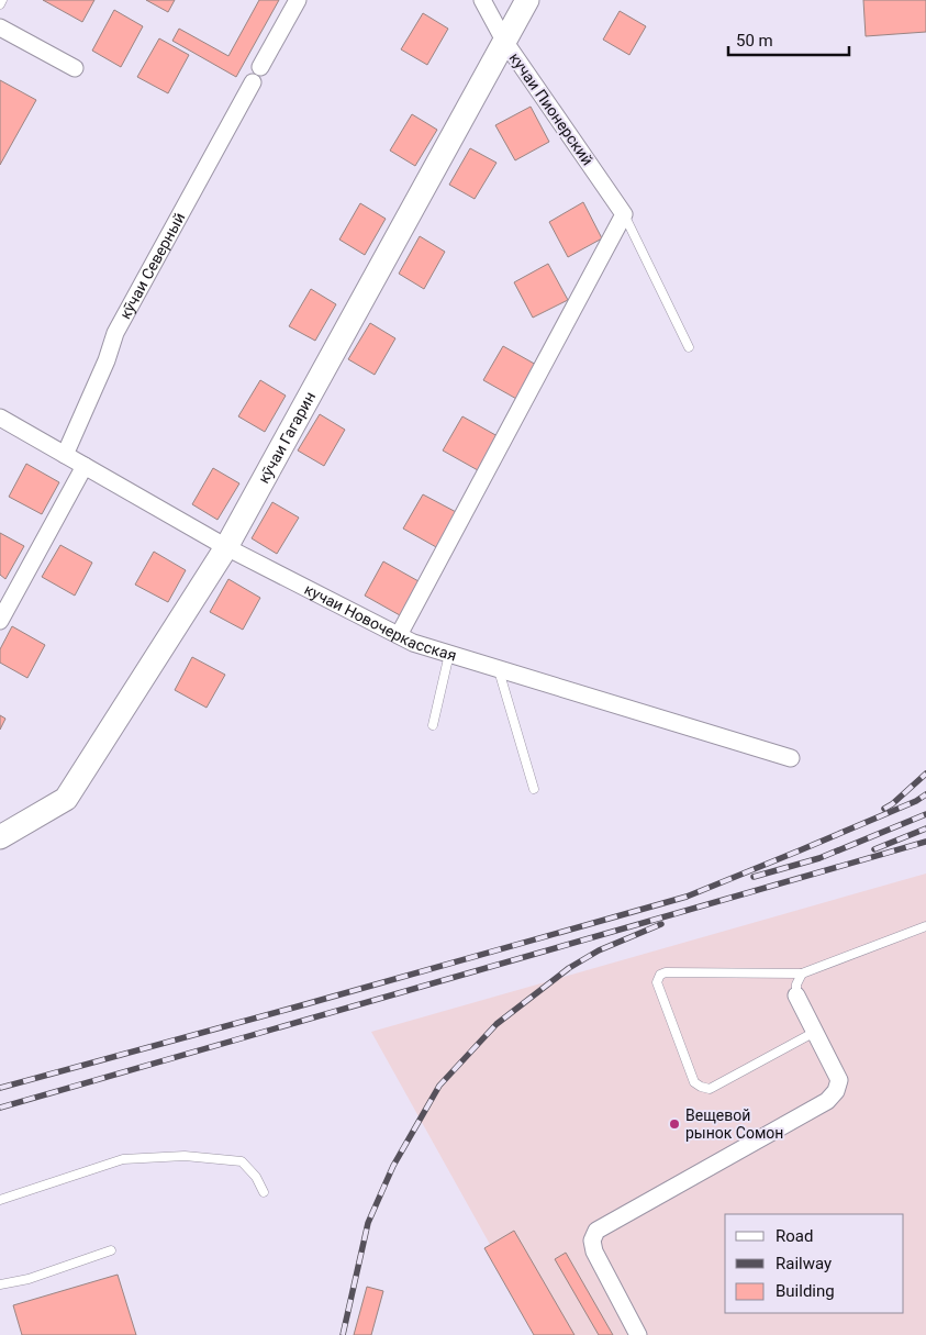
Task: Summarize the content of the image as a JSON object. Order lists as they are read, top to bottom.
{
  "streets": {
    "main road": ["кӯчаи Гагарин"],
    "street": ["кучаи Пионерский", "кӯчаи Северный", "кучаи Новочеркасская"]
  },
  "crossings": [
    ["кучаи Пионерский", "кӯчаи Гагарин"],
    ["кӯчаи Северный", "кучаи Новочеркасская"],
    ["кӯчаи Гагарин", "кучаи Новочеркасская"]
  ],
  "places": ["Вещевой рынок Сомон"],
  "legend": ["Road", "Railway", "Building"],
  "scale_bar": "50 m"
}
